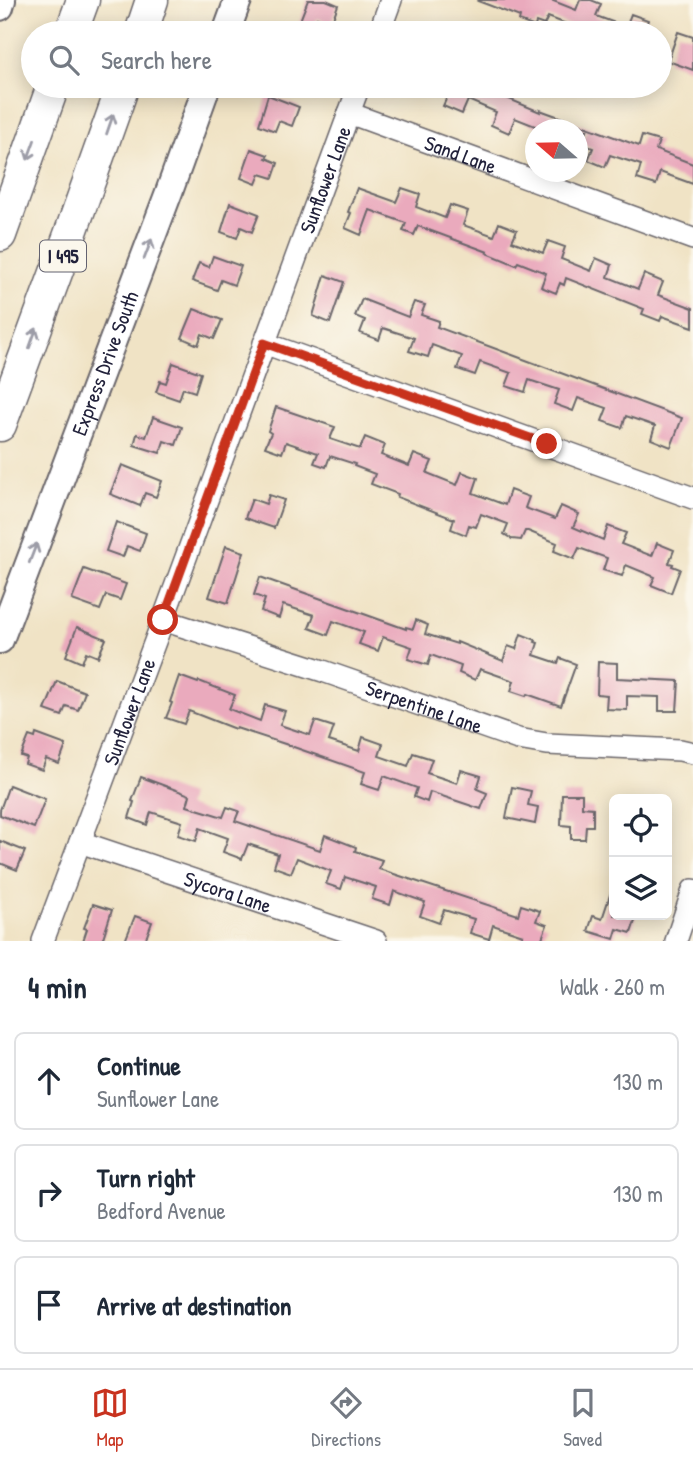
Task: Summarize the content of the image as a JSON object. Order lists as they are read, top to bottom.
{
  "streets": {
    "highway": ["I 495"],
    "main road": ["Express Drive South"],
    "street": [
      "Sand Lane",
      "Sunflower Lane",
      "Serpentine Lane",
      "Sycora Lane"
    ]
  },
  "crossings": [
    ["Sand Lane", "Sunflower Lane"],
    ["Sunflower Lane", "Serpentine Lane"],
    ["Sunflower Lane", "Sycora Lane"]
  ],
  "one_way": ["Express Drive South"],
  "north": "left",
  "page": {
    "search": "Search here",
    "heading": ["4 min", "Walk · 260 m"],
    "list": [
      ["Continue", "Sunflower Lane", "130 m"],
      ["Turn right", "Bedford Avenue", "130 m"],
      "Arrive at destination"
    ],
    "nav": ["Map", "Directions", "Saved"]
  }
}
